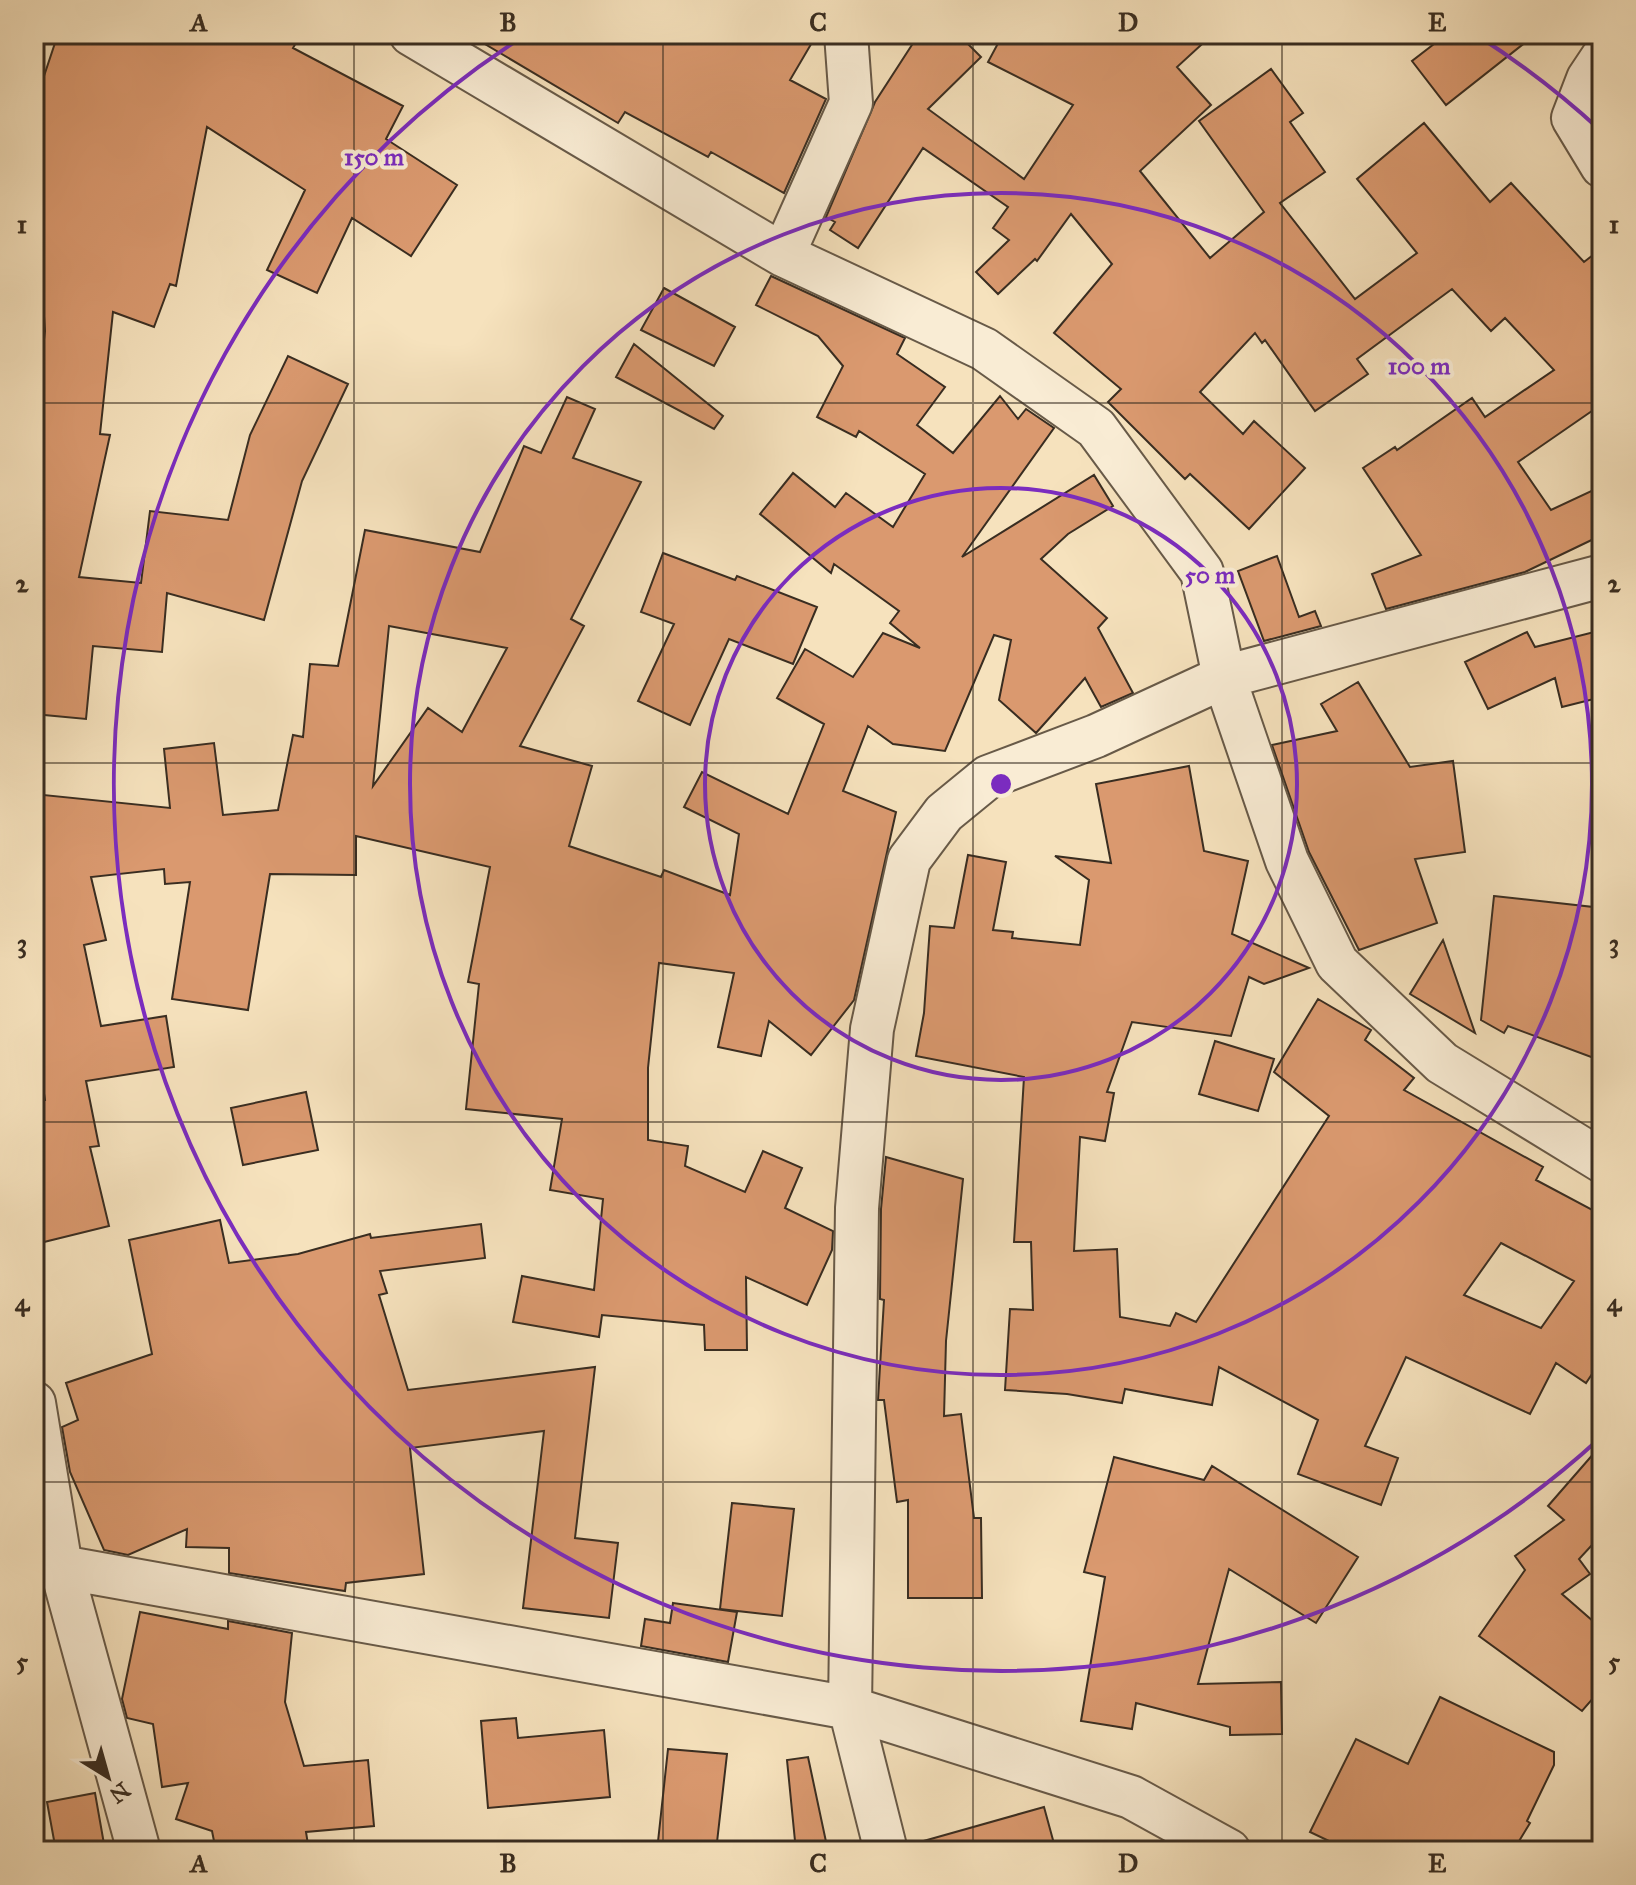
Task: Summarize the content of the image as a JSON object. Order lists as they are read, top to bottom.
{
  "north": "bottom right",
  "grid": {
    "columns": [
      "A",
      "B",
      "C",
      "D",
      "E"
    ],
    "rows": [
      "1",
      "2",
      "3",
      "4",
      "5"
    ]
  },
  "rings": ["150 m", "100 m", "50 m"]
}
